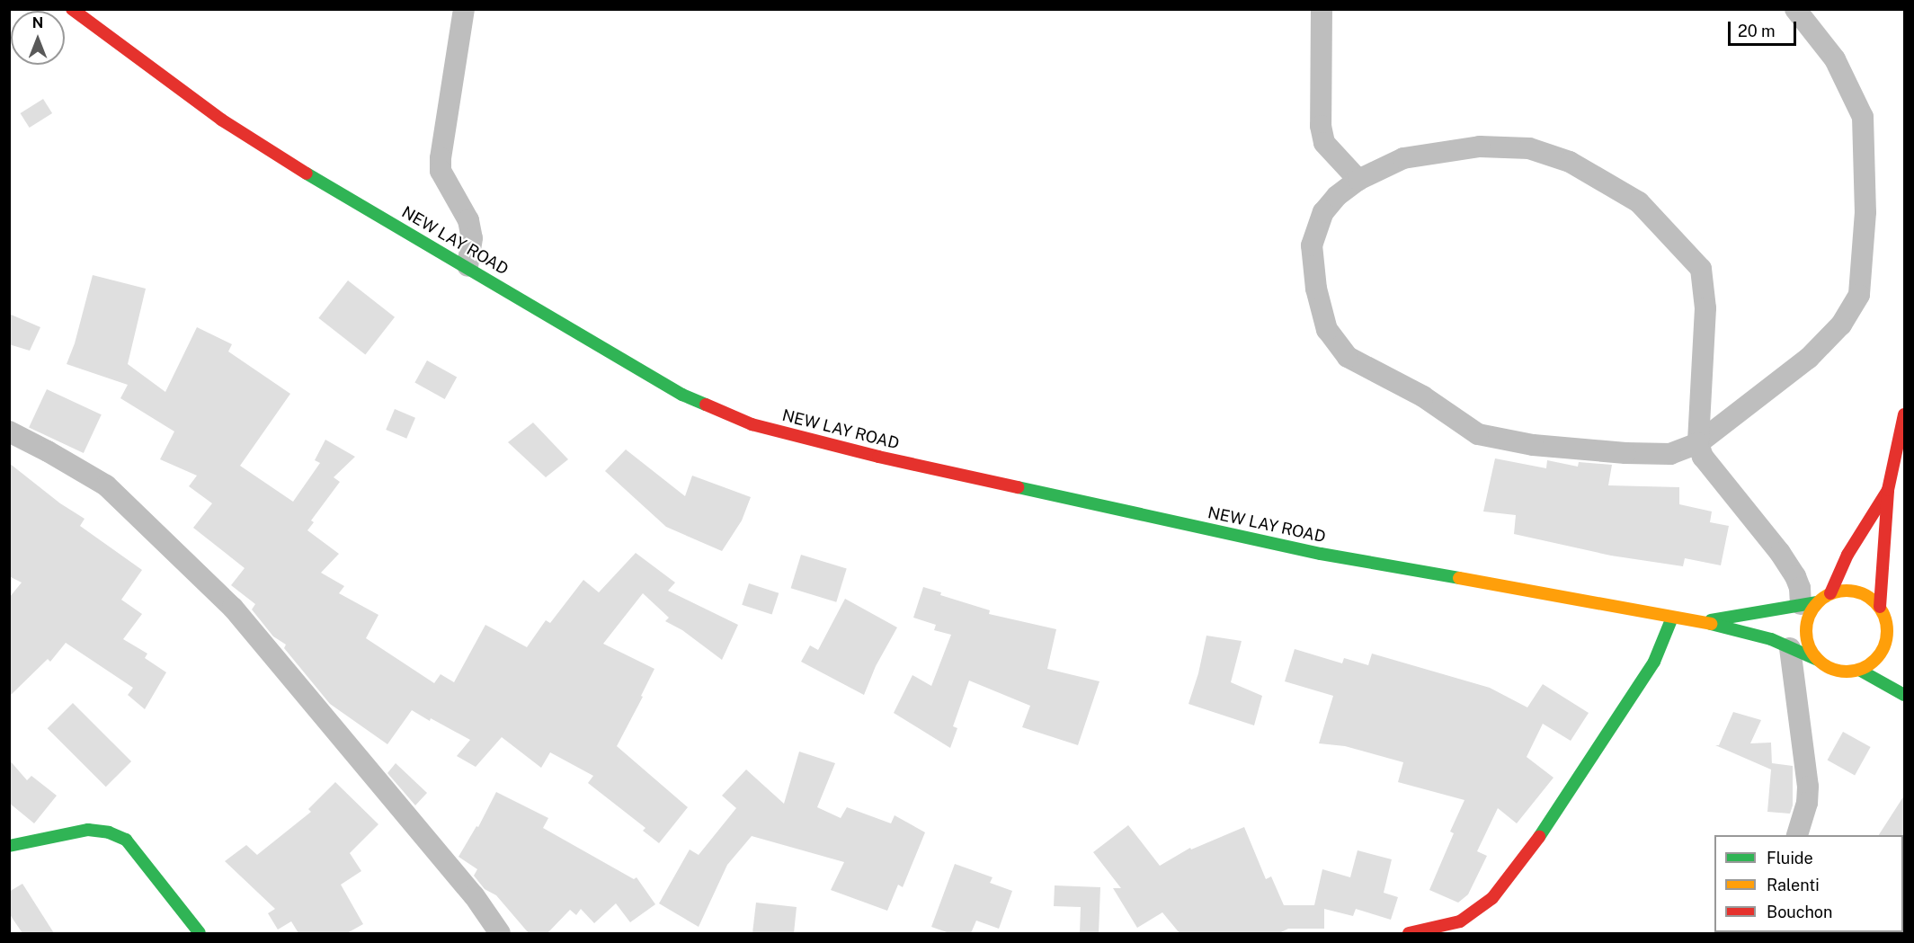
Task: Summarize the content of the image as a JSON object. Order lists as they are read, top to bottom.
{
  "streets": {
    "main road": ["NEW LAY ROAD"]
  },
  "legend": ["Fluide", "Ralenti", "Bouchon"],
  "scale_bar": "20 m",
  "north": "top"
}
